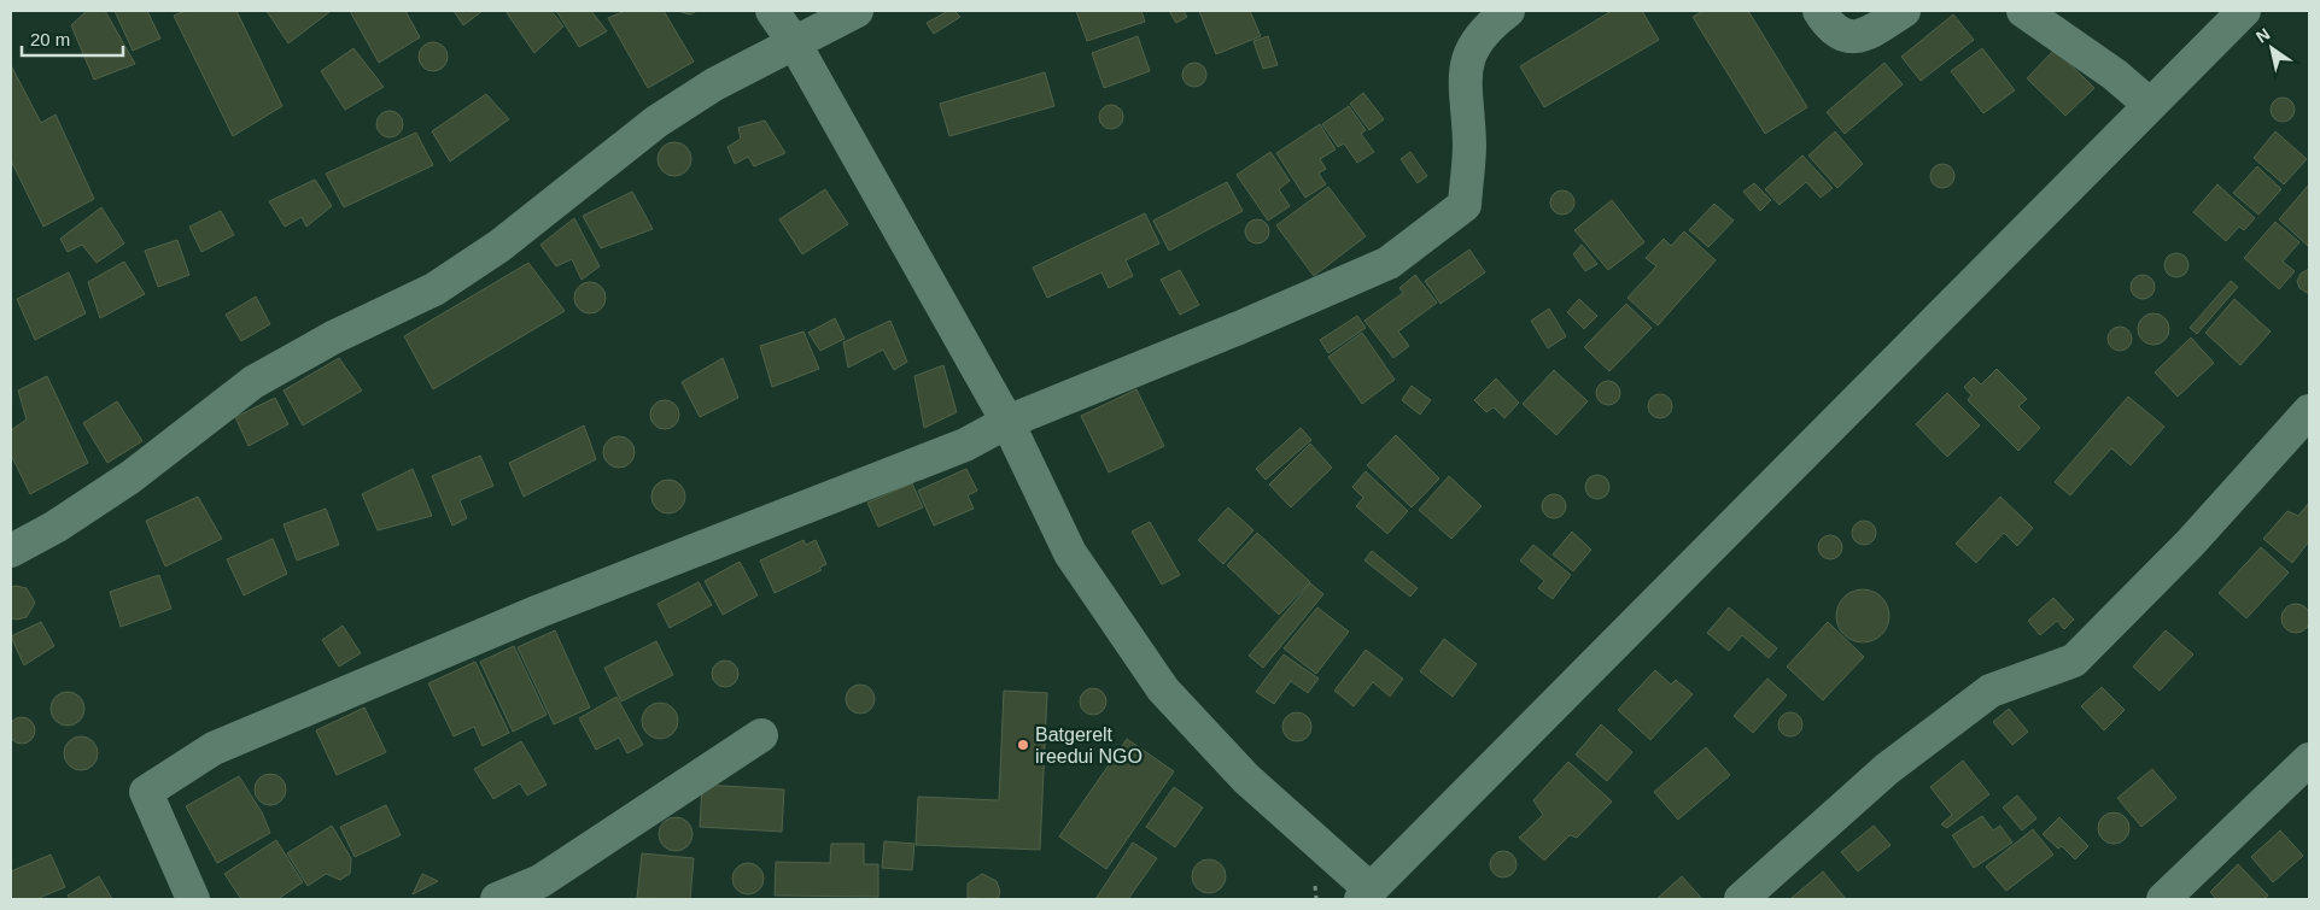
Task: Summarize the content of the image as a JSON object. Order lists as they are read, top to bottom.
{
  "places": ["Batgerelt ireedui NGO"],
  "scale_bar": "20 m",
  "north": "top left"
}
